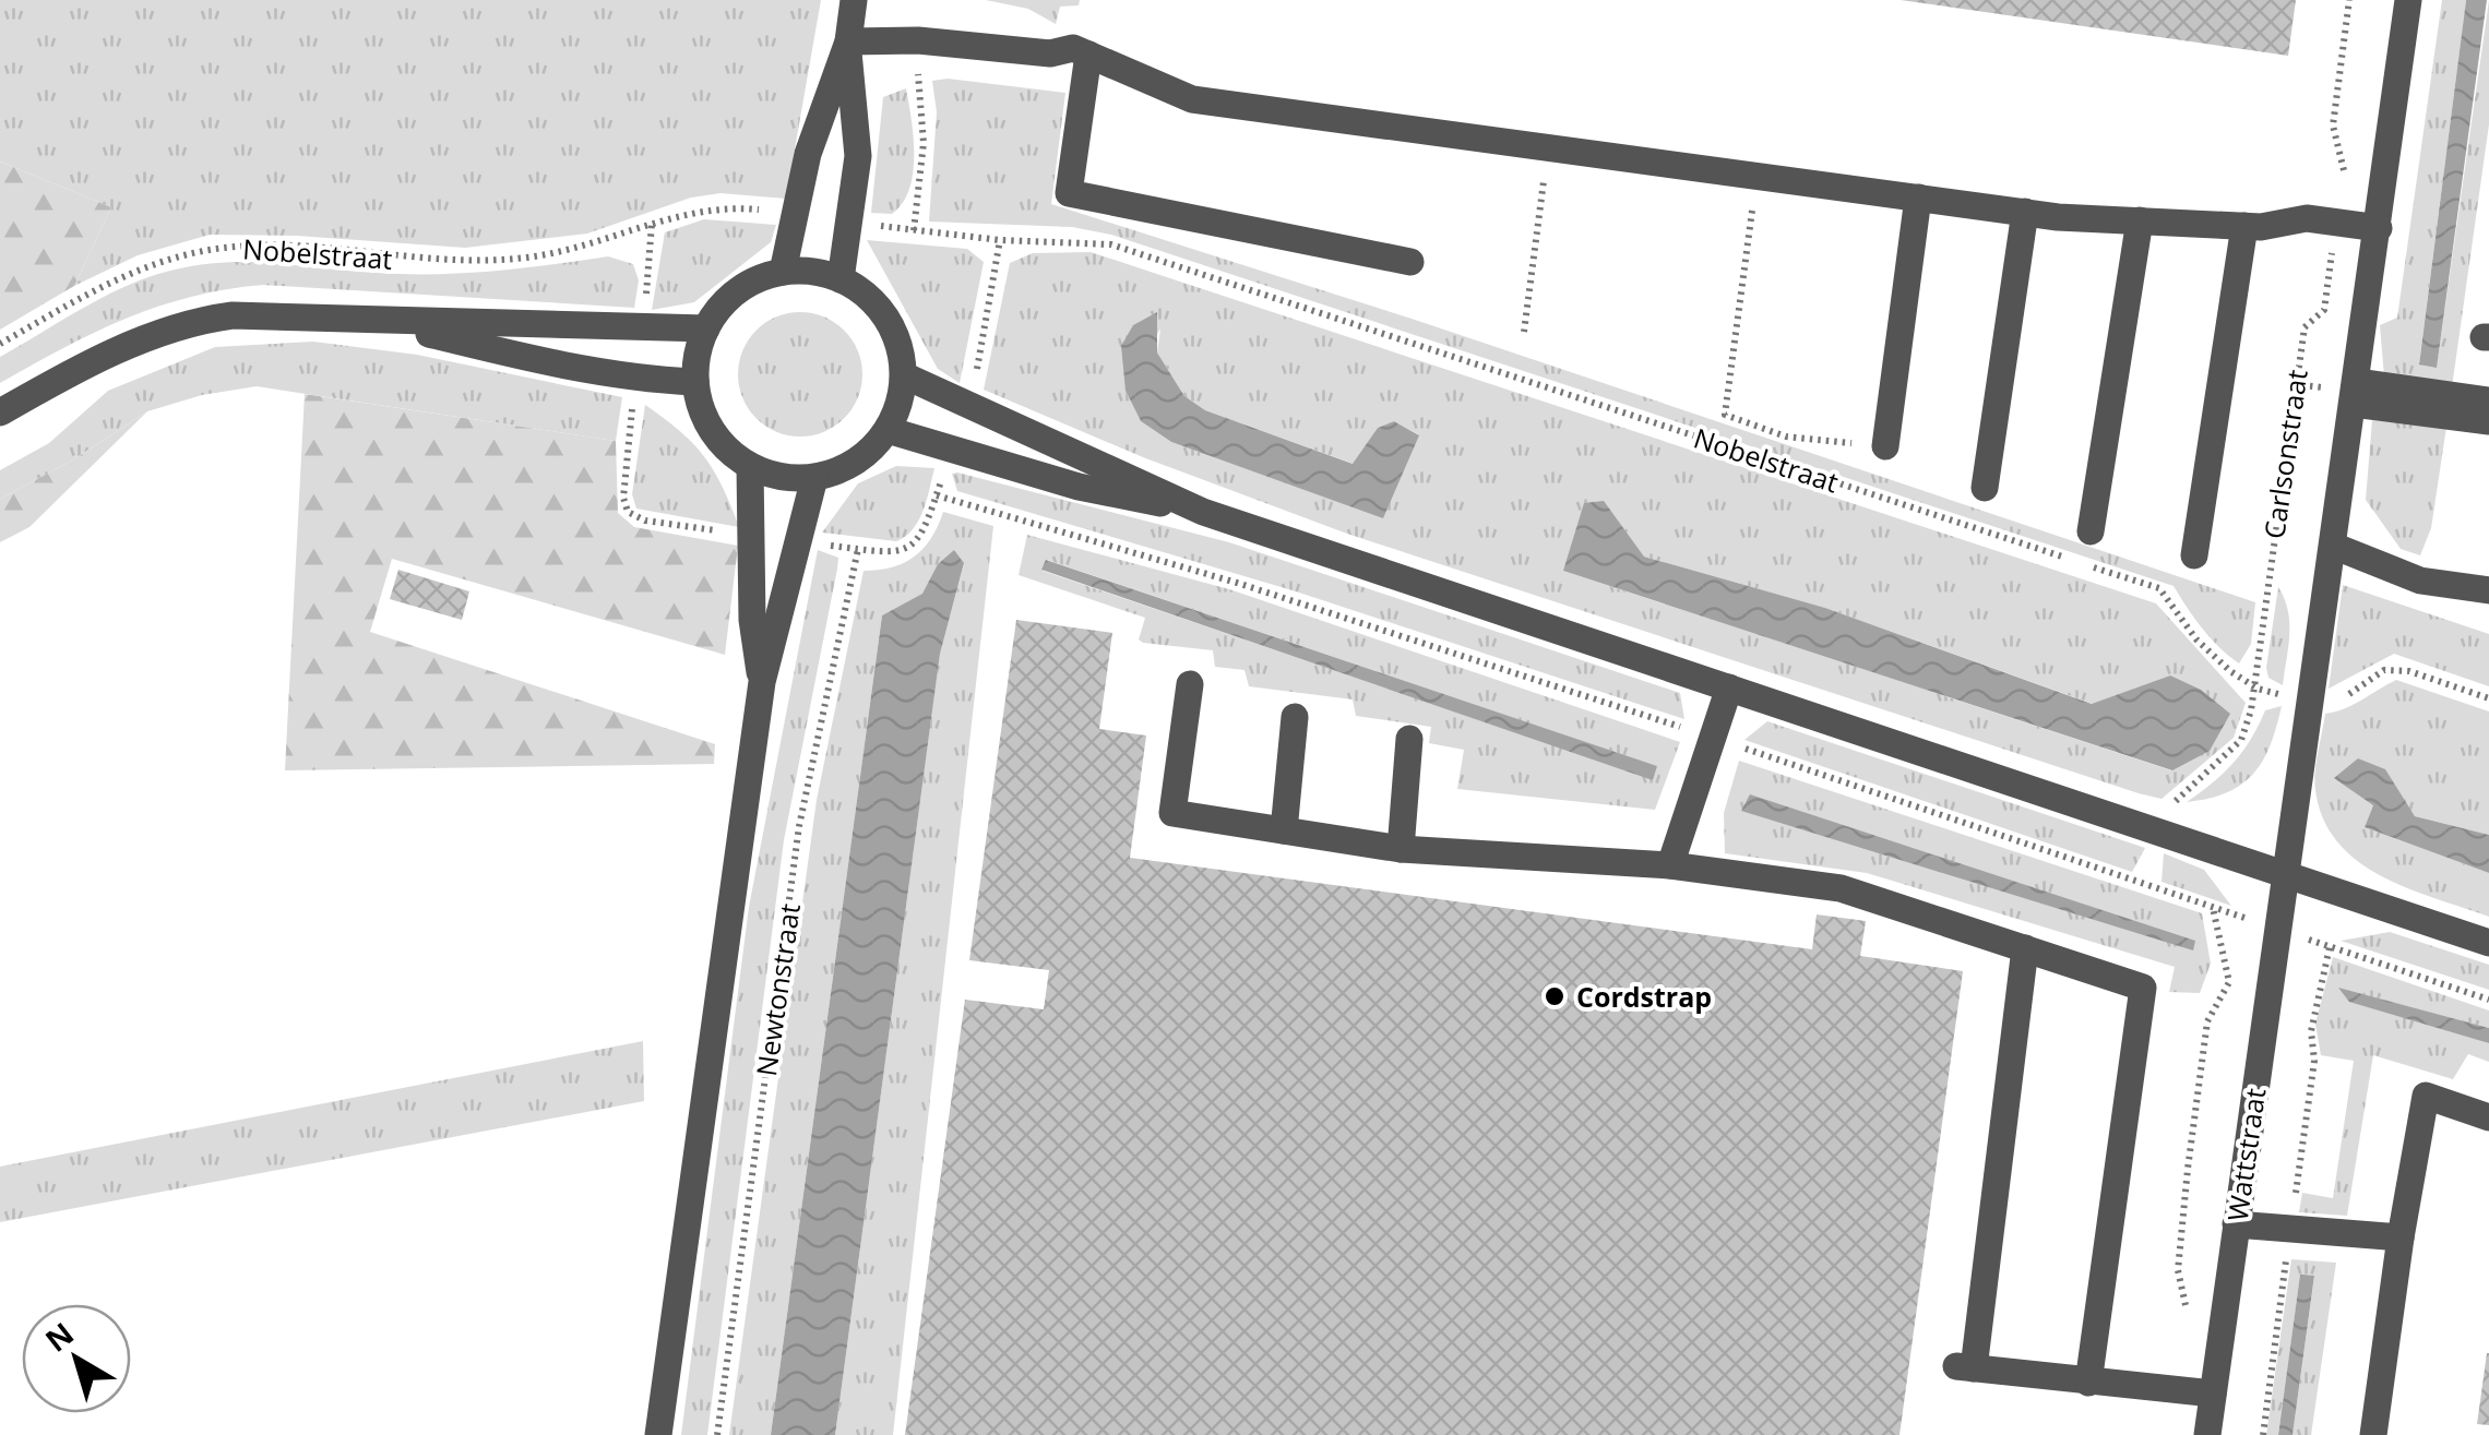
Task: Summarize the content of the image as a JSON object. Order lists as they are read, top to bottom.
{
  "streets": {
    "street": ["Newtonstraat", "Wattstraat"],
    "path": ["Nobelstraat", "Carlsonstraat"]
  },
  "crossings": [
    ["Nobelstraat", "Carlsonstraat"]
  ],
  "places": ["Cordstrap"],
  "north": "top left"
}
